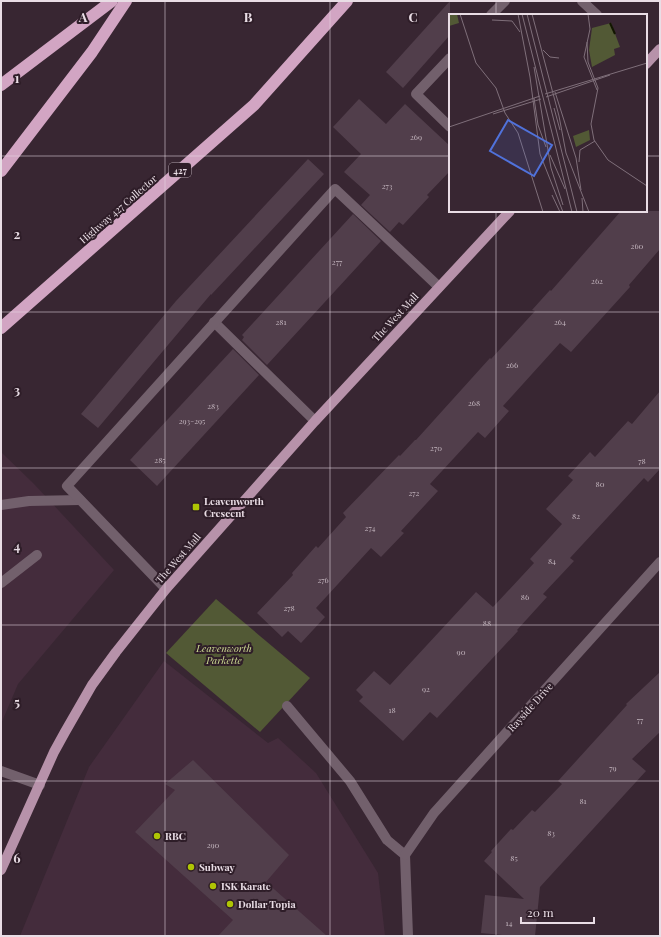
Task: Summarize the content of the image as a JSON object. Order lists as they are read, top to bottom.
{
  "streets": {
    "highway": ["427", "Highway 427 Collector"],
    "main road": ["The West Mall"],
    "street": ["Rayside Drive"]
  },
  "parks": ["Leavenworth Parkette"],
  "places": {
    "transit": ["Leavenworth Crescent"],
    "other": [
      "RBC",
      "Subway",
      "ISK Karate",
      "Dollar Topia"
    ]
  },
  "house_numbers": [
    "269",
    "273",
    "260",
    "277",
    "262",
    "281",
    "264",
    "266",
    "268",
    "283",
    "293-295",
    "270",
    "285",
    "78",
    "80",
    "272",
    "82",
    "274",
    "84",
    "276",
    "86",
    "278",
    "88",
    "90",
    "92",
    "18",
    "77",
    "79",
    "81",
    "83",
    "290",
    "85",
    "14"
  ],
  "scale_bar": "20 m",
  "grid": {
    "columns": ["A", "B", "C"],
    "rows": [
      "1",
      "2",
      "3",
      "4",
      "5",
      "6"
    ]
  }
}
